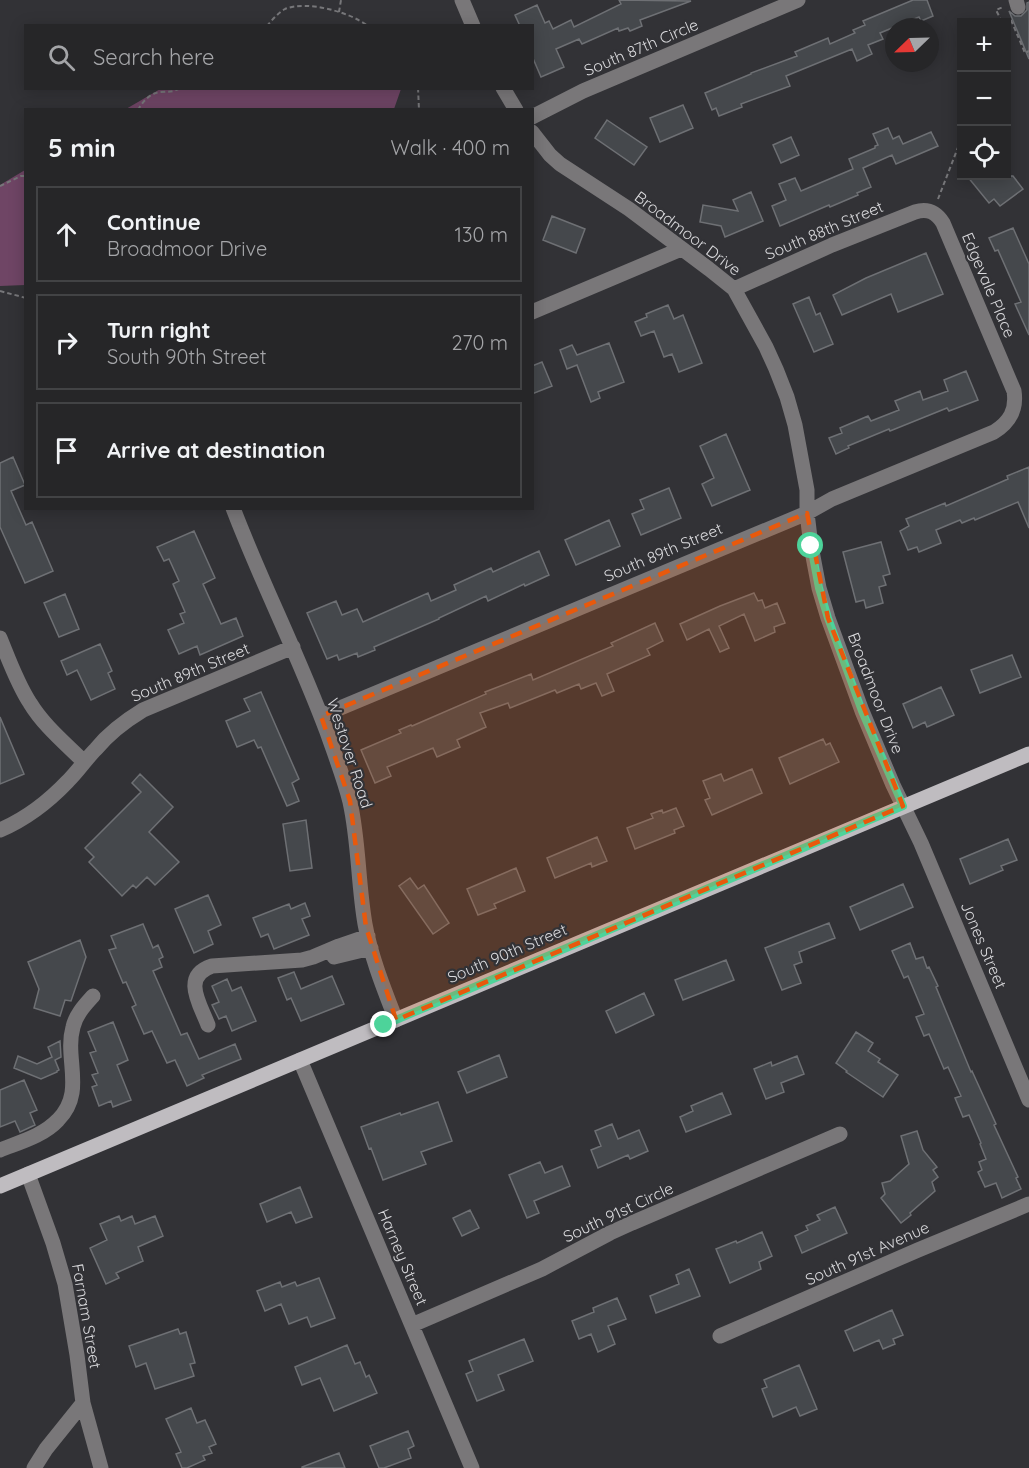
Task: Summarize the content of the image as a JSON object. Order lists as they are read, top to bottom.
{
  "streets": {
    "main road": ["South 90th Street"],
    "street": [
      "South 87th Circle",
      "South 88th Street",
      "Broadmoor Drive",
      "Edgevale Place",
      "South 89th Street",
      "Westover Road",
      "Jones Street",
      "South 91st Circle",
      "South 91st Avenue",
      "Harney Street",
      "Farnam Street"
    ]
  },
  "crossings": [
    ["South 88th Street", "Broadmoor Drive"],
    ["South 88th Street", "Edgevale Place"],
    ["Broadmoor Drive", "South 89th Street"],
    ["Broadmoor Drive", "Jones Street"],
    ["Broadmoor Drive", "South 90th Street"],
    ["Edgevale Place", "South 89th Street"],
    ["South 89th Street", "Westover Road"],
    ["Westover Road", "South 90th Street"],
    ["Jones Street", "South 90th Street"],
    ["South 90th Street", "Harney Street"],
    ["South 90th Street", "Farnam Street"],
    ["South 91st Circle", "Harney Street"]
  ],
  "north": "bottom left",
  "page": {
    "map_buttons": ["+", "−"],
    "search": "Search here",
    "heading": ["5 min", "Walk · 400 m"],
    "list": [
      ["Continue", "Broadmoor Drive", "130 m"],
      ["Turn right", "South 90th Street", "270 m"],
      "Arrive at destination"
    ]
  }
}
